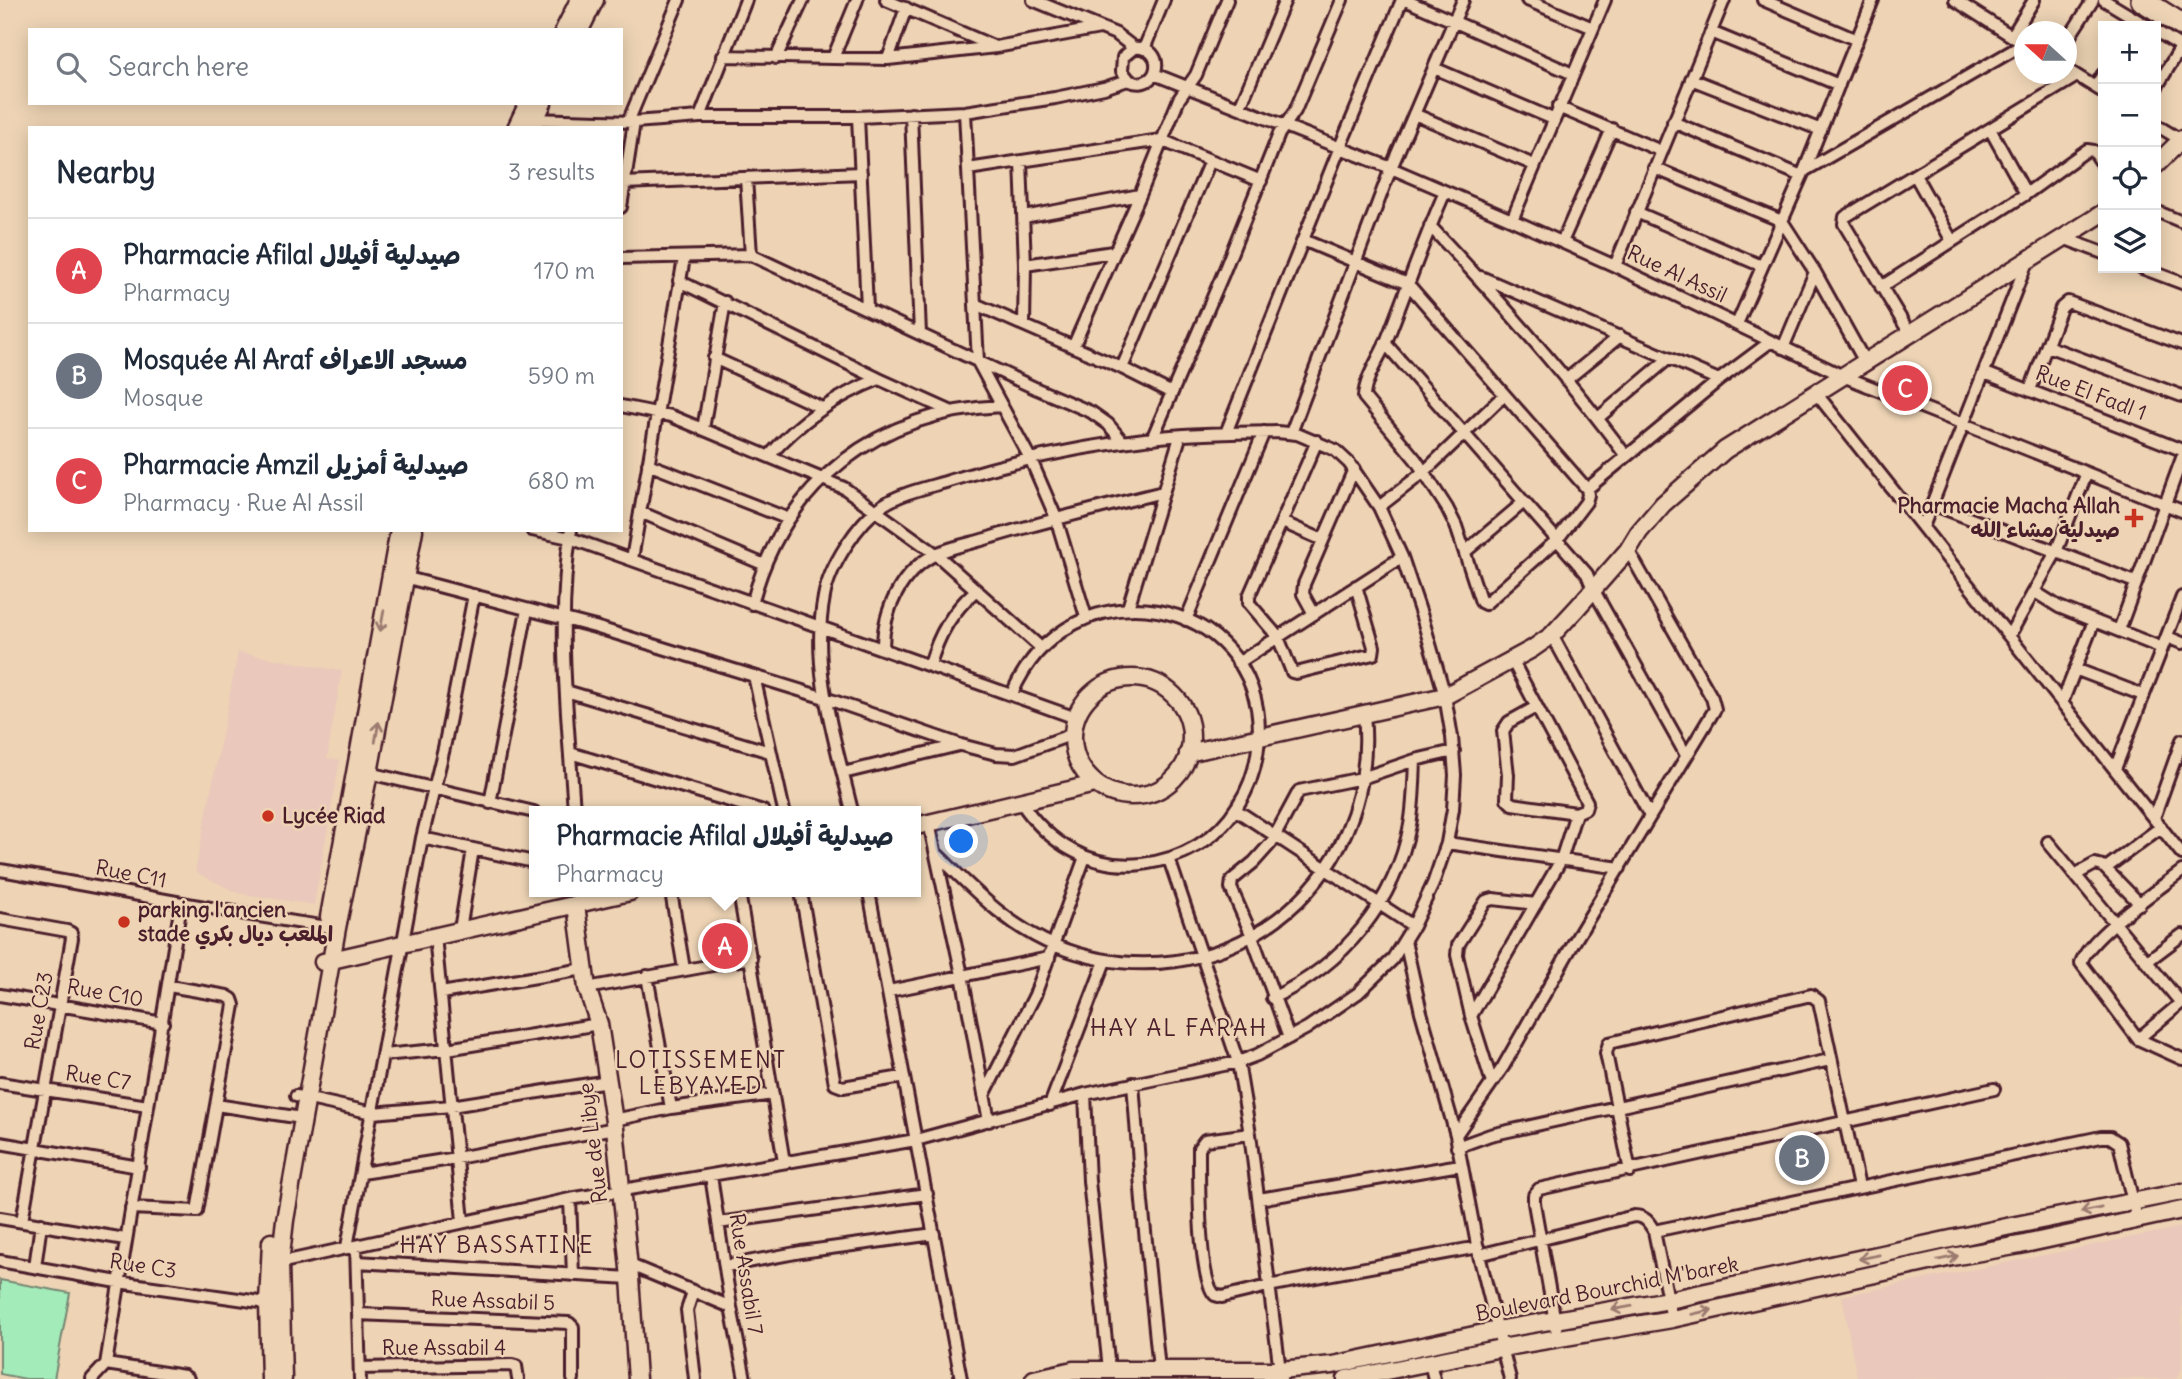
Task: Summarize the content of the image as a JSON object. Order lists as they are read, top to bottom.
{
  "streets": {
    "main road": ["Rue de Libye", "Boulevard Bourchid M'barek"],
    "street": [
      "Rue Al Assil",
      "Rue El Fadl 1",
      "Rue C11",
      "Rue C10",
      "Rue C23",
      "Rue C7",
      "Rue C3",
      "Rue Assabil 7",
      "Rue Assabil 5",
      "Rue Assabil 4"
    ]
  },
  "crossings": [
    ["Rue C10", "Rue C23"],
    ["Rue C23", "Rue C7"]
  ],
  "districts": ["HAY AL FARAH", "LOTISSEMENT LEBYAYED", "HAY BASSATINE"],
  "places": {
    "health": ["Pharmacie Macha Allah صيدلية مشاء الله"],
    "other": ["Lycée Riad", "parking l'ancien stade الملعب ديال بكري"]
  },
  "north": "left",
  "page": {
    "map_buttons": ["+", "−"],
    "search": "Search here",
    "heading": ["Nearby", "3 results"],
    "list": [
      {
        "mark": "A",
        "name": "Pharmacie Afilal صيدلية أفيلال",
        "note": "Pharmacy",
        "value": "170 m"
      },
      {
        "mark": "B",
        "name": "Mosquée Al Araf مسجد الاعراف",
        "note": "Mosque",
        "value": "590 m"
      },
      {
        "mark": "C",
        "name": "Pharmacie Amzil صيدلية أمزيل",
        "note": "Pharmacy · Rue Al Assil",
        "value": "680 m"
      }
    ],
    "pins": ["C", "A", "B"],
    "popup": ["Pharmacie Afilal صيدلية أفيلال", "Pharmacy"]
  }
}
